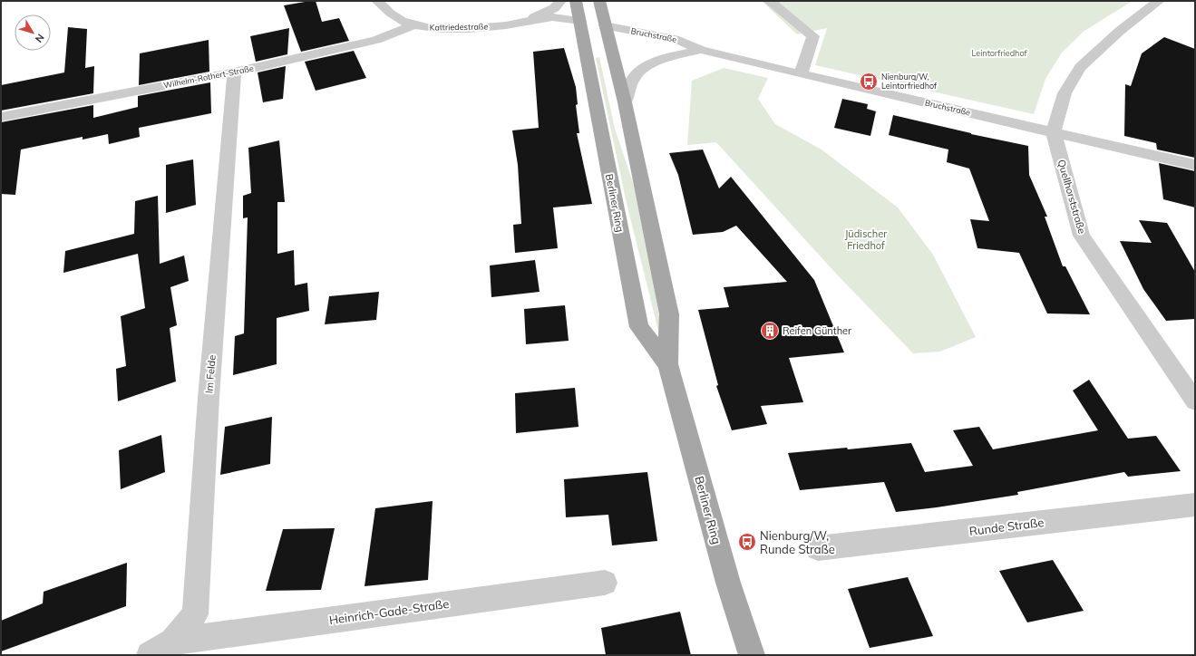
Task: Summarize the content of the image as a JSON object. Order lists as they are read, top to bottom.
{
  "streets": {
    "main road": ["Berliner Ring"],
    "street": [
      "Kattriedestraße",
      "Bruchstraße",
      "Wilhelm-Rothert-Straße",
      "Quellhorststraße",
      "Im Felde",
      "Runde Straße",
      "Heinrich-Gade-Straße"
    ]
  },
  "crossings": [
    ["Kattriedestraße", "Wilhelm-Rothert-Straße"],
    ["Kattriedestraße", "Berliner Ring"],
    ["Bruchstraße", "Quellhorststraße"],
    ["Bruchstraße", "Berliner Ring"],
    ["Wilhelm-Rothert-Straße", "Im Felde"],
    ["Im Felde", "Heinrich-Gade-Straße"]
  ],
  "parks": ["Leintorfriedhof", "Jüdischer Friedhof"],
  "places": {
    "bus stop": ["Nienburg/W, Leintorfriedhof", "Nienburg/W, Runde Straße"],
    "building": ["Reifen Günther"]
  },
  "north": "bottom right"
}
